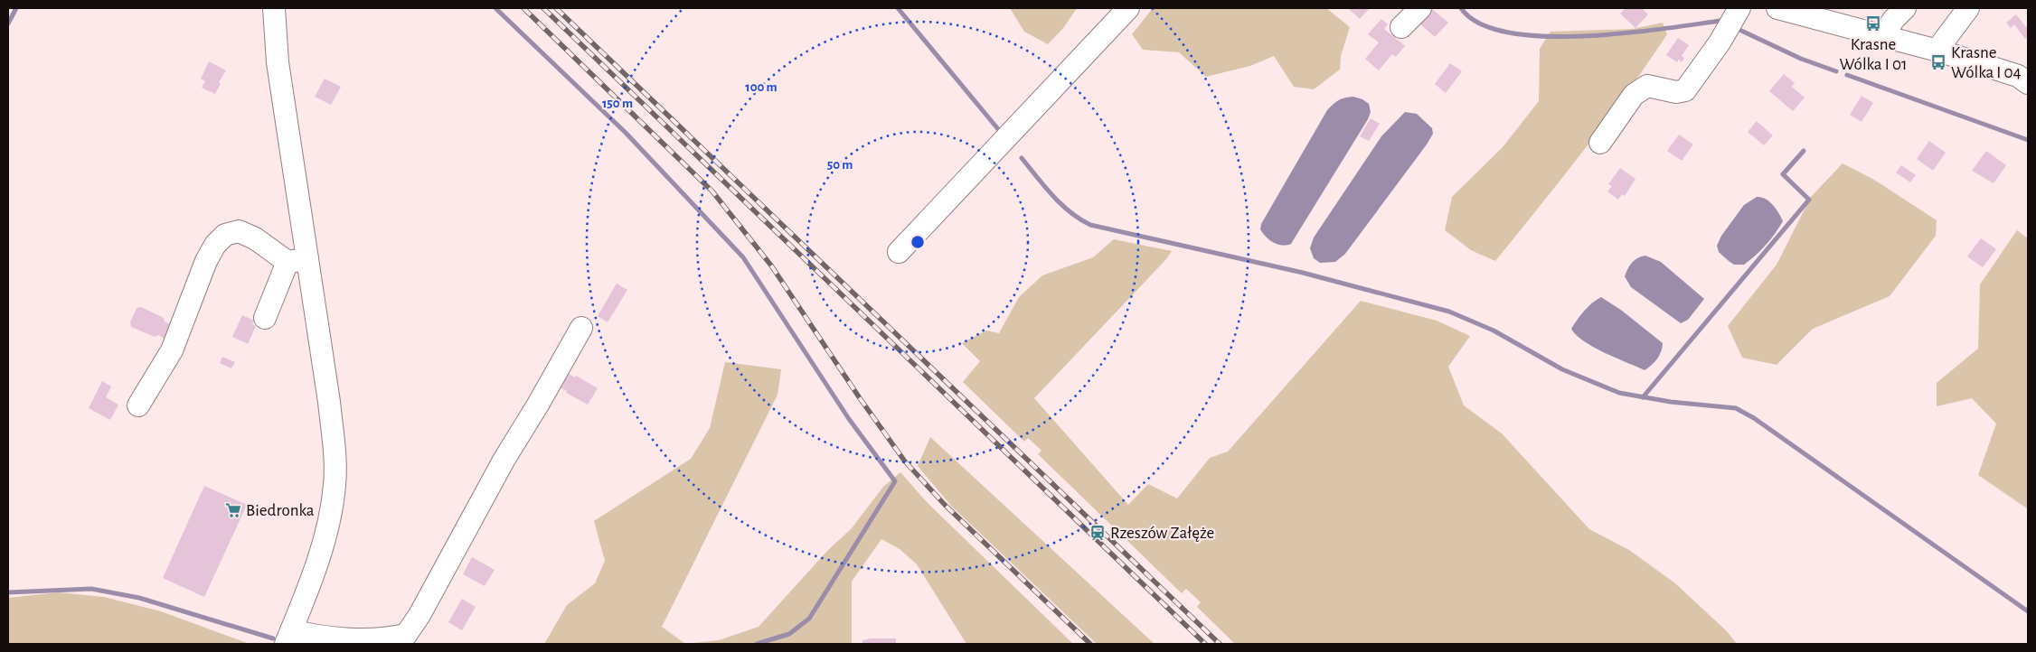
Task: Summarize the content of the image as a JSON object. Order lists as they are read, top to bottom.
{
  "places": {
    "bus stop": ["Krasne Wólka I 01", "Krasne Wólka I 04"],
    "supermarket": ["Biedronka"],
    "station": ["Rzeszów Załęże"]
  },
  "rings": ["100 m", "150 m", "50 m"]
}
